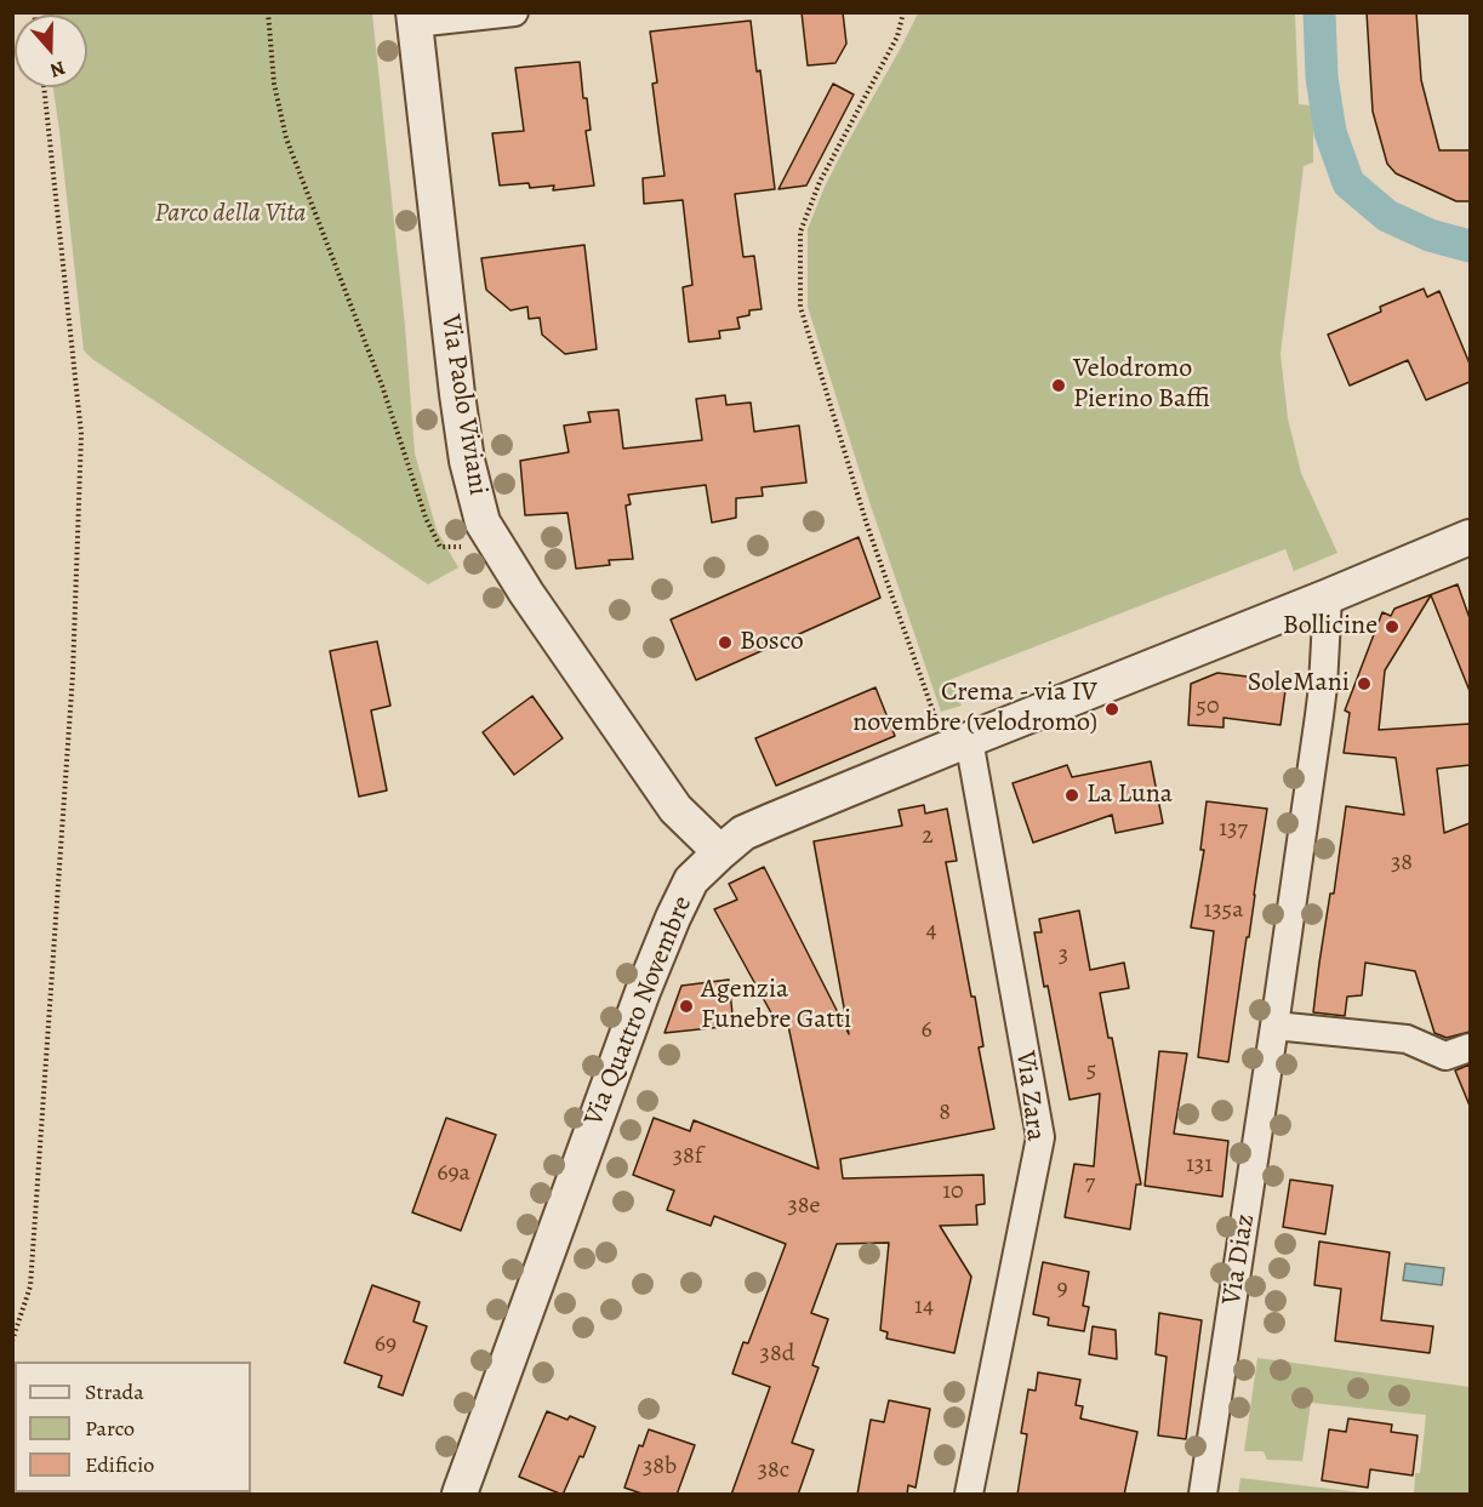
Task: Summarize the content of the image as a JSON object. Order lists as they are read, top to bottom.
{
  "streets": {
    "street": [
      "Via Paolo Viviani",
      "Via Quattro Novembre",
      "Via Zara",
      "Via Diaz"
    ]
  },
  "crossings": [
    ["Via Paolo Viviani", "Via Quattro Novembre"],
    ["Via Quattro Novembre", "Via Zara"],
    ["Via Quattro Novembre", "Via Diaz"]
  ],
  "parks": ["Parco della Vita"],
  "places": [
    "Velodromo Pierino Baffi",
    "Bollicine",
    "Bosco",
    "SoleMani",
    "Crema - via IV novembre (velodromo)",
    "La Luna",
    "Agenzia Funebre Gatti"
  ],
  "house_numbers": [
    "50",
    "137",
    "2",
    "38",
    "135a",
    "4",
    "3",
    "6",
    "5",
    "8",
    "38f",
    "131",
    "69a",
    "7",
    "10",
    "38e",
    "9",
    "14",
    "69",
    "38d",
    "38b",
    "38c"
  ],
  "legend": ["Strada", "Parco", "Edificio"],
  "north": "bottom"
}
